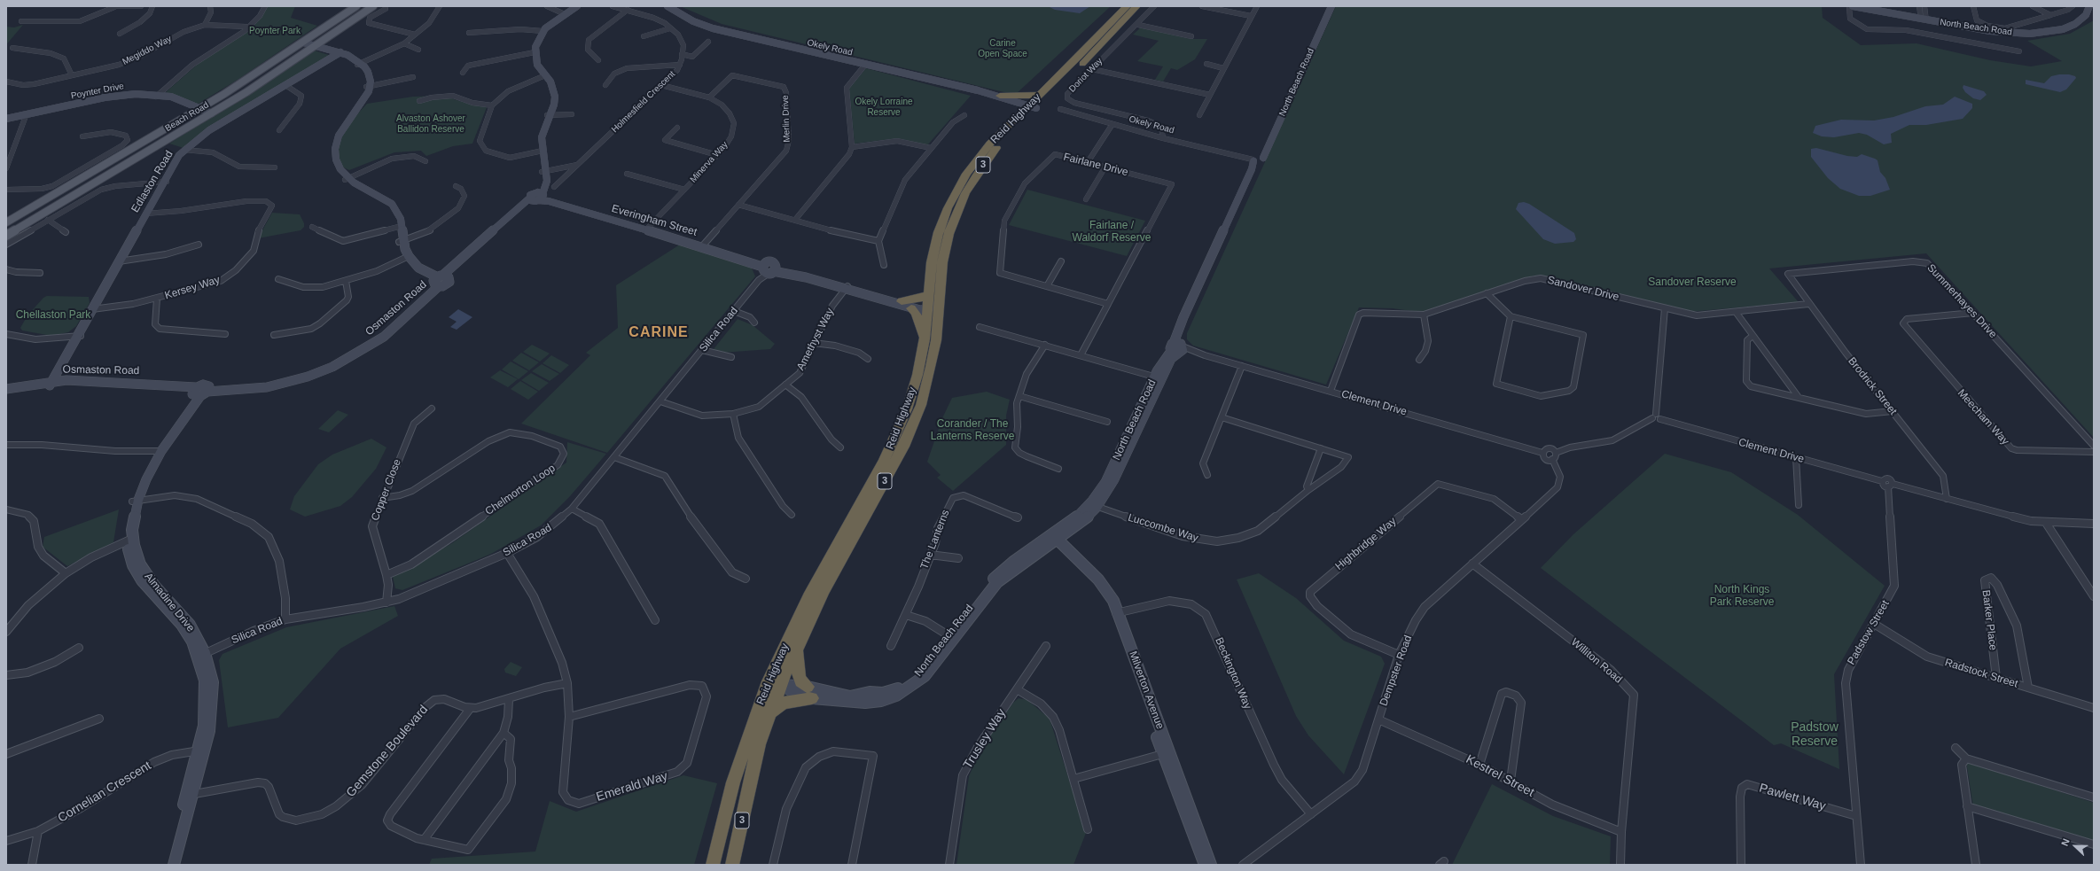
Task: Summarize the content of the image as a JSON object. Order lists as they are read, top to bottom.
{
  "streets": {
    "highway": ["Reid Highway", "3"],
    "main road": ["Beach Road"],
    "street": [
      "North Beach Road",
      "Okely Road",
      "Megiddo Way",
      "Doriot Way",
      "Poynter Drive",
      "Holmesfield Crescent",
      "Merlin Drive",
      "Minerva Way",
      "Fairlane Drive",
      "Edlaston Road",
      "Everingham Street",
      "Kersey Way",
      "Sandover Drive",
      "Summerhayes Drive",
      "Osmaston Road",
      "Silica Road",
      "Amethyst Way",
      "Brodrick Street",
      "Clement Drive",
      "Meecham Way",
      "Copper Close",
      "Chelmorton Loop",
      "Luccombe Way",
      "The Lanterns",
      "Highbridge Way",
      "Almadine Drive",
      "Barker Place",
      "Padstow Street",
      "Williton Road",
      "Dempster Road",
      "Beckington Way",
      "Radstock Street",
      "Milverton Avenue",
      "Trusley Way",
      "Gemstone Boulevard",
      "Kestrel Street",
      "Emerald Way",
      "Cornelian Crescent",
      "Pawlett Way"
    ]
  },
  "crossings": [
    ["North Beach Road", "Okely Road"],
    ["North Beach Road", "Reid Highway"],
    ["North Beach Road", "Clement Drive"],
    ["North Beach Road", "Luccombe Way"],
    ["North Beach Road", "Milverton Avenue"],
    ["Okely Road", "Doriot Way"],
    ["Okely Road", "Reid Highway"],
    ["Poynter Drive", "Beach Road"],
    ["Holmesfield Crescent", "Minerva Way"],
    ["Merlin Drive", "Minerva Way"],
    ["Merlin Drive", "Everingham Street"],
    ["Reid Highway", "Everingham Street"],
    ["Minerva Way", "Everingham Street"],
    ["Edlaston Road", "Kersey Way"],
    ["Edlaston Road", "Osmaston Road"],
    ["Everingham Street", "Osmaston Road"],
    ["Everingham Street", "Silica Road"],
    ["Everingham Street", "Amethyst Way"],
    ["Sandover Drive", "Brodrick Street"],
    ["Sandover Drive", "Clement Drive"],
    ["Summerhayes Drive", "Brodrick Street"],
    ["Osmaston Road", "Almadine Drive"],
    ["Silica Road", "Amethyst Way"],
    ["Silica Road", "Copper Close"],
    ["Silica Road", "Almadine Drive"],
    ["Silica Road", "Emerald Way"],
    ["Brodrick Street", "Clement Drive"],
    ["Clement Drive", "Padstow Street"],
    ["Clement Drive", "Dempster Road"],
    ["Copper Close", "Chelmorton Loop"],
    ["Highbridge Way", "Dempster Road"],
    ["Almadine Drive", "Gemstone Boulevard"],
    ["Almadine Drive", "Cornelian Crescent"],
    ["Barker Place", "Radstock Street"],
    ["Padstow Street", "Radstock Street"],
    ["Padstow Street", "Pawlett Way"],
    ["Williton Road", "Dempster Road"],
    ["Williton Road", "Kestrel Street"],
    ["Dempster Road", "Beckington Way"],
    ["Dempster Road", "Kestrel Street"],
    ["Beckington Way", "Milverton Avenue"]
  ],
  "districts": ["CARINE"],
  "parks": [
    "Poynter Park",
    "Carine Open Space",
    "Okely Lorraine Reserve",
    "Alvaston Ashover Ballidon Reserve",
    "Fairlane / Waldorf Reserve",
    "Sandover Reserve",
    "Chellaston Park",
    "Corander / The Lanterns Reserve",
    "North Kings Park Reserve",
    "Padstow Reserve"
  ],
  "north": "left"
}
